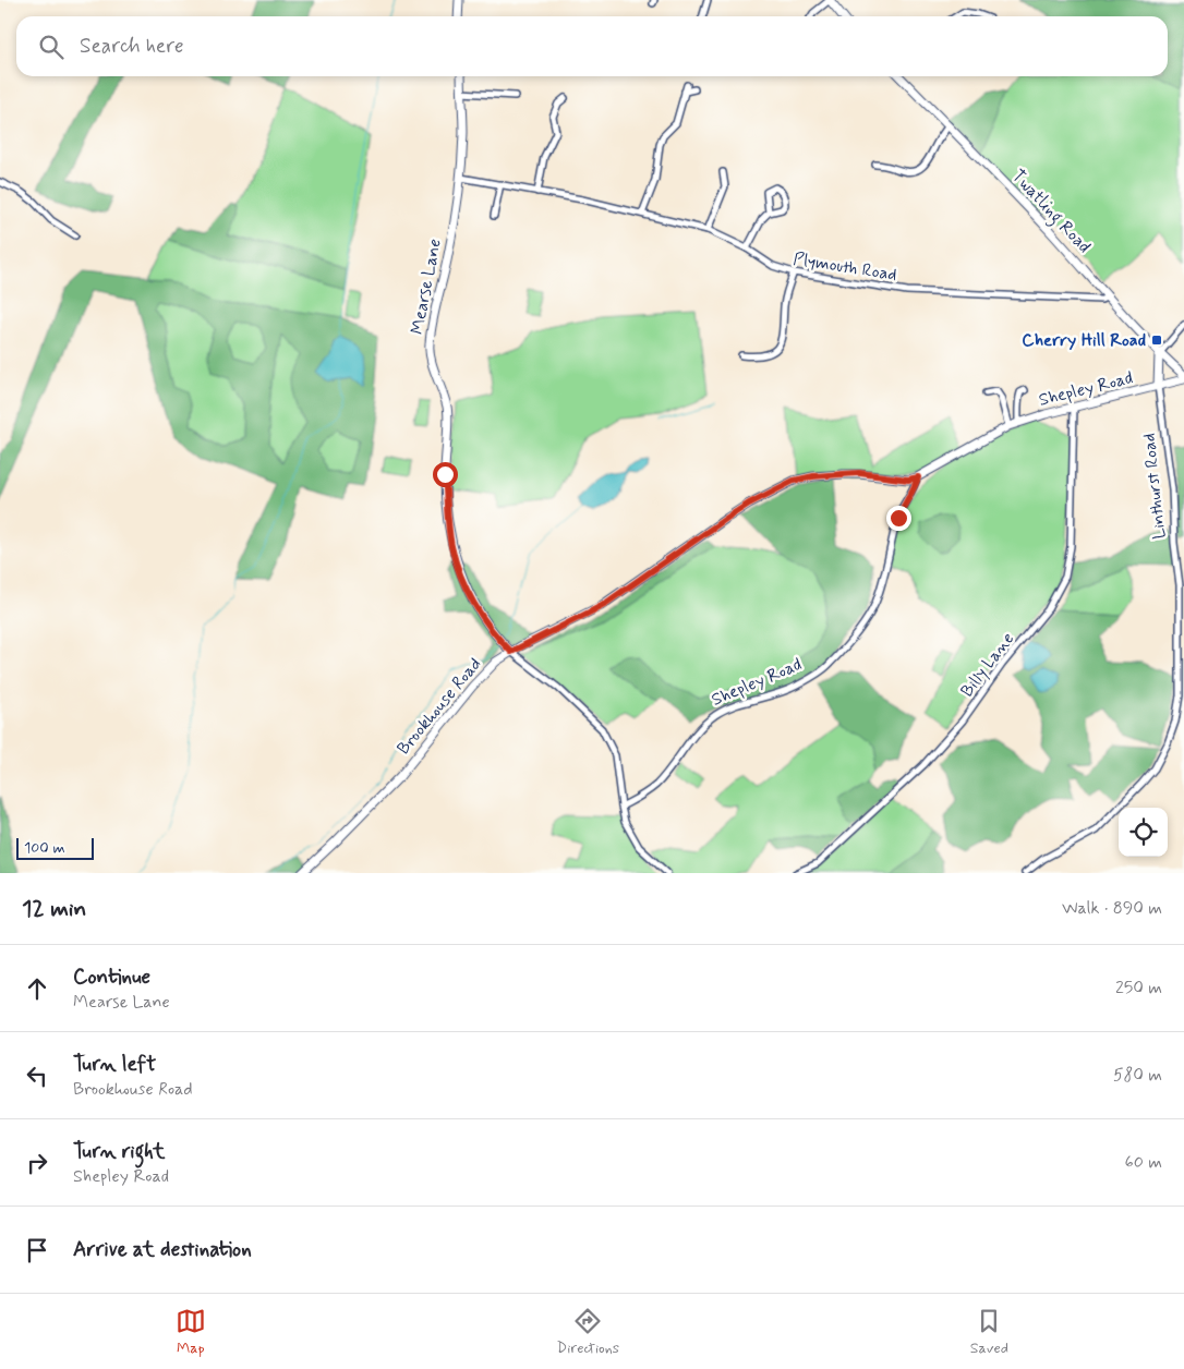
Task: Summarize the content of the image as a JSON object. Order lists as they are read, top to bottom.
{
  "streets": {
    "street": [
      "Twatling Road",
      "Plymouth Road",
      "Mearse Lane",
      "Shepley Road",
      "Linthurst Road",
      "Billy Lane",
      "Brookhouse Road"
    ]
  },
  "crossings": [
    ["Twatling Road", "Plymouth Road"],
    ["Twatling Road", "Shepley Road"],
    ["Plymouth Road", "Mearse Lane"],
    ["Mearse Lane", "Brookhouse Road"],
    ["Shepley Road", "Linthurst Road"],
    ["Shepley Road", "Billy Lane"],
    ["Shepley Road", "Brookhouse Road"]
  ],
  "places": {
    "transit": ["Cherry Hill Road"]
  },
  "scale_bar": "100 m",
  "page": {
    "search": "Search here",
    "scale": "100 m",
    "heading": ["12 min", "Walk · 890 m"],
    "list": [
      ["Continue", "Mearse Lane", "250 m"],
      ["Turn left", "Brookhouse Road", "580 m"],
      ["Turn right", "Shepley Road", "60 m"],
      "Arrive at destination"
    ],
    "nav": ["Map", "Directions", "Saved"]
  }
}
